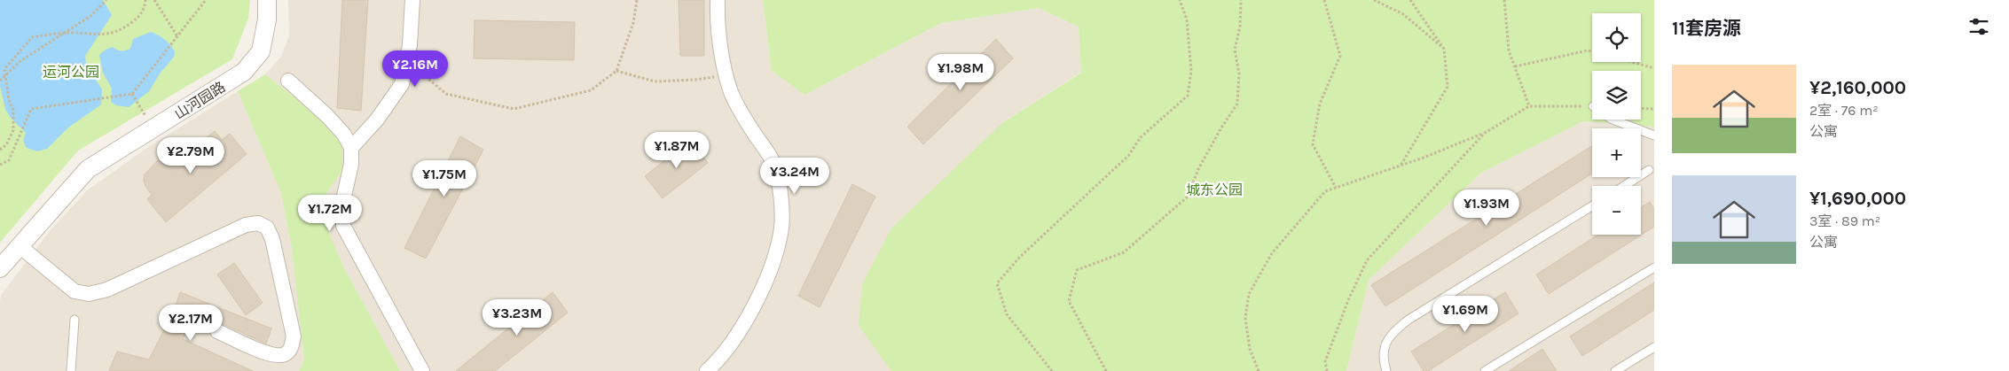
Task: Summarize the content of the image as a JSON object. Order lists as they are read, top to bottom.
{
  "streets": {
    "street": ["山河园路"]
  },
  "parks": ["运河公园", "城东公园"],
  "page": {
    "heading": "11套房源",
    "map_buttons": ["+", "−"],
    "price": [
      "¥2.16M",
      "¥1.98M",
      "¥1.87M",
      "¥2.79M",
      "¥3.24M",
      "¥1.75M",
      "¥1.93M",
      "¥1.72M",
      "¥1.69M",
      "¥3.23M",
      "¥2.17M"
    ],
    "list": [
      {
        "name": "¥2,160,000",
        "note": "2室 · 76 m² · 公寓"
      },
      {
        "name": "¥1,690,000",
        "note": "3室 · 89 m² · 公寓"
      }
    ]
  }
}
